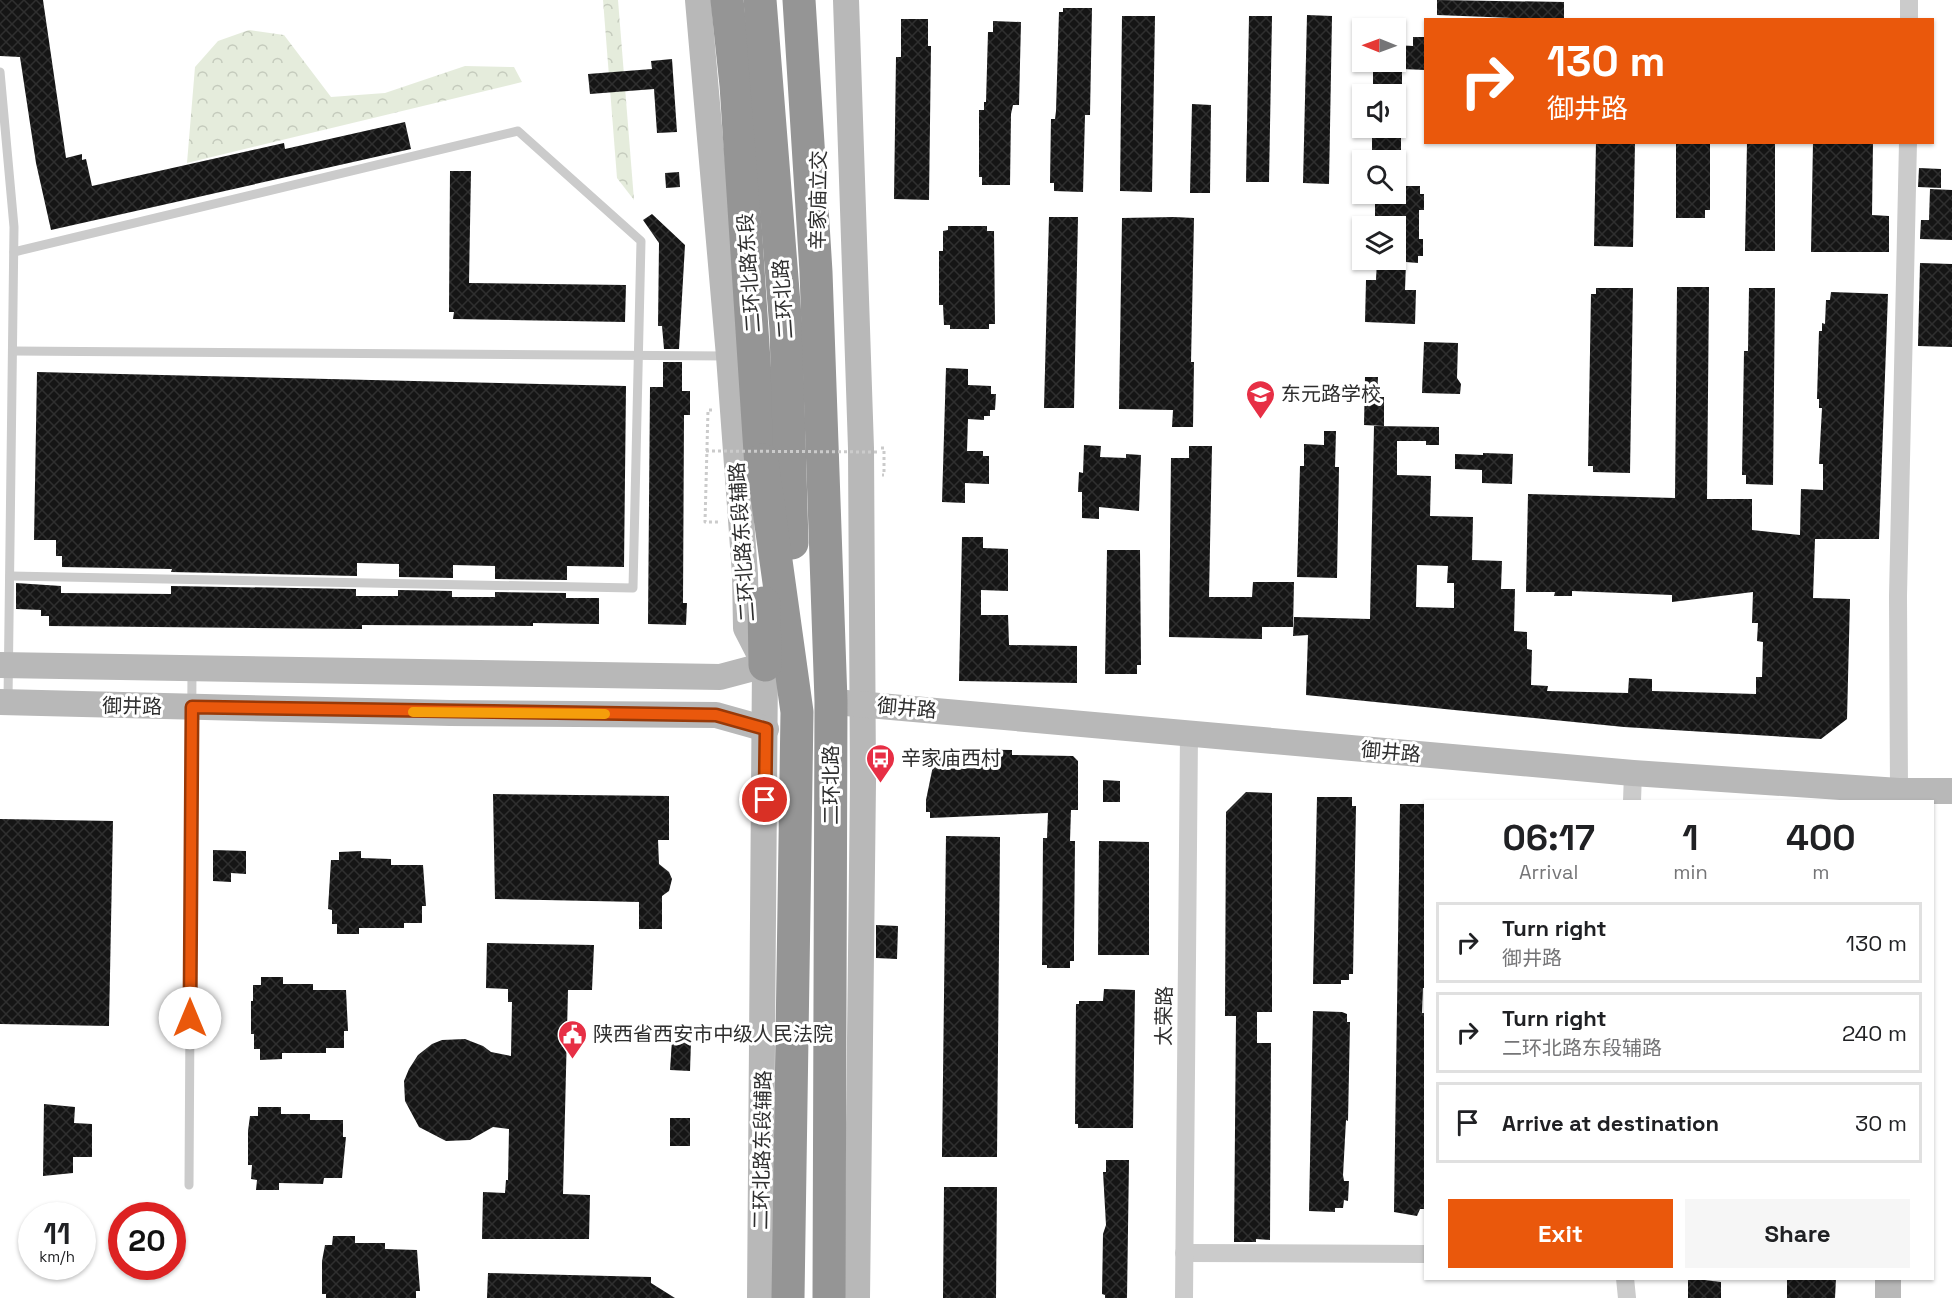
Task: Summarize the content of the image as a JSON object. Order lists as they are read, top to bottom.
{
  "streets": {
    "highway": ["辛家庙立交", "二环北路东段", "二环北路"],
    "street": ["二环北路东段辅路", "御井路", "太荣路"]
  },
  "crossings": [
    ["辛家庙立交", "二环北路"],
    ["二环北路东段", "二环北路"],
    ["二环北路", "御井路"],
    ["二环北路东段辅路", "御井路"],
    ["御井路", "太荣路"]
  ],
  "places": {
    "school or university": ["东元路学校"],
    "bus stop": ["辛家庙西村"],
    "public building": ["陕西省西安市中级人民法院"]
  },
  "north": "left",
  "page": {
    "turn": ["130 m", "御井路"],
    "eta": [
      "06:17",
      "Arrival",
      "1",
      "min",
      "400",
      "m"
    ],
    "list": [
      {
        "name": "Turn right",
        "note": "御井路",
        "value": "130 m"
      },
      {
        "name": "Turn right",
        "note": "二环北路东段辅路",
        "value": "240 m"
      },
      {
        "name": "Arrive at destination",
        "value": "30 m"
      }
    ],
    "buttons": ["Exit", "Share"],
    "speed": "11 km/h",
    "limit": "20"
  }
}
